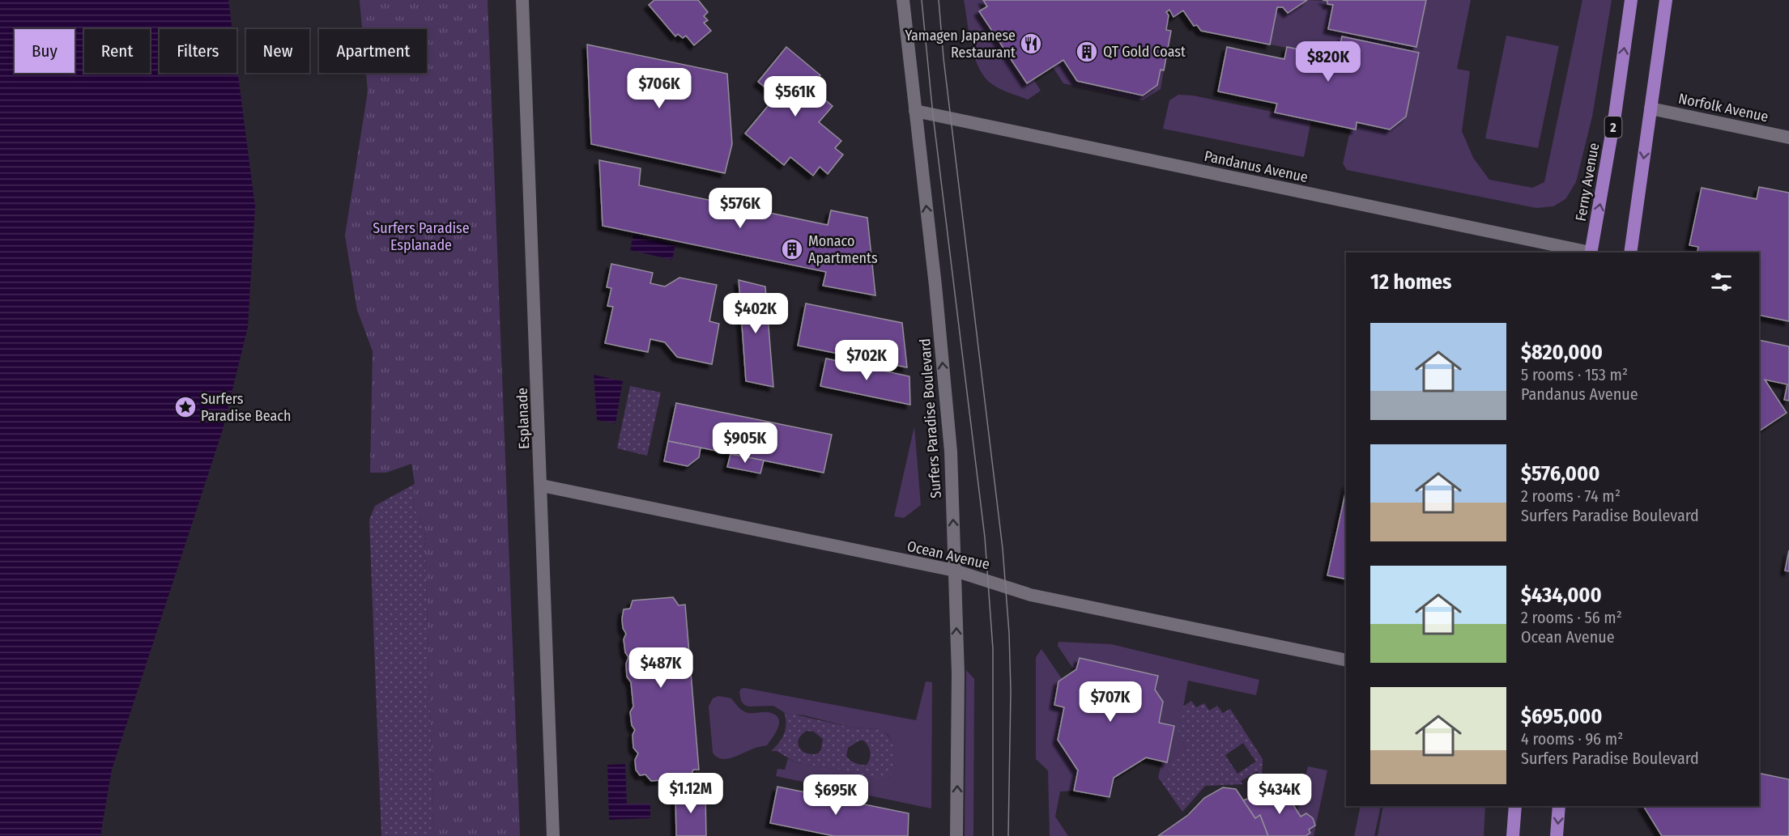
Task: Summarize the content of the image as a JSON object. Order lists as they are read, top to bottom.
{
  "streets": {
    "highway": ["2", "Ferny Avenue"],
    "street": [
      "Norfolk Avenue",
      "Pandanus Avenue",
      "Esplanade",
      "Surfers Paradise Boulevard",
      "Ocean Avenue"
    ]
  },
  "crossings": [
    ["Pandanus Avenue", "Surfers Paradise Boulevard"],
    ["Esplanade", "Ocean Avenue"],
    ["Surfers Paradise Boulevard", "Ocean Avenue"]
  ],
  "one_way": ["Surfers Paradise Boulevard"],
  "parks": ["Surfers Paradise Esplanade"],
  "places": {
    "restaurant": ["Yamagen Japanese Restaurant"],
    "building": ["QT Gold Coast", "Monaco Apartments"],
    "place": ["Surfers Paradise Beach"]
  },
  "page": {
    "chip": [
      "Buy",
      "Rent",
      "Filters",
      "New",
      "Apartment"
    ],
    "price": [
      "$820K",
      "$706K",
      "$561K",
      "$576K",
      "$402K",
      "$702K",
      "$905K",
      "$487K",
      "$707K",
      "$1.12M",
      "$434K",
      "$695K"
    ],
    "heading": "12 homes",
    "list": [
      {
        "name": "$820,000",
        "note": "5 rooms · 153 m² · Pandanus Avenue"
      },
      {
        "name": "$576,000",
        "note": "2 rooms · 74 m² · Surfers Paradise Boulevard"
      },
      {
        "name": "$434,000",
        "note": "2 rooms · 56 m² · Ocean Avenue"
      },
      {
        "name": "$695,000",
        "note": "4 rooms · 96 m² · Surfers Paradise Boulevard"
      }
    ]
  }
}
